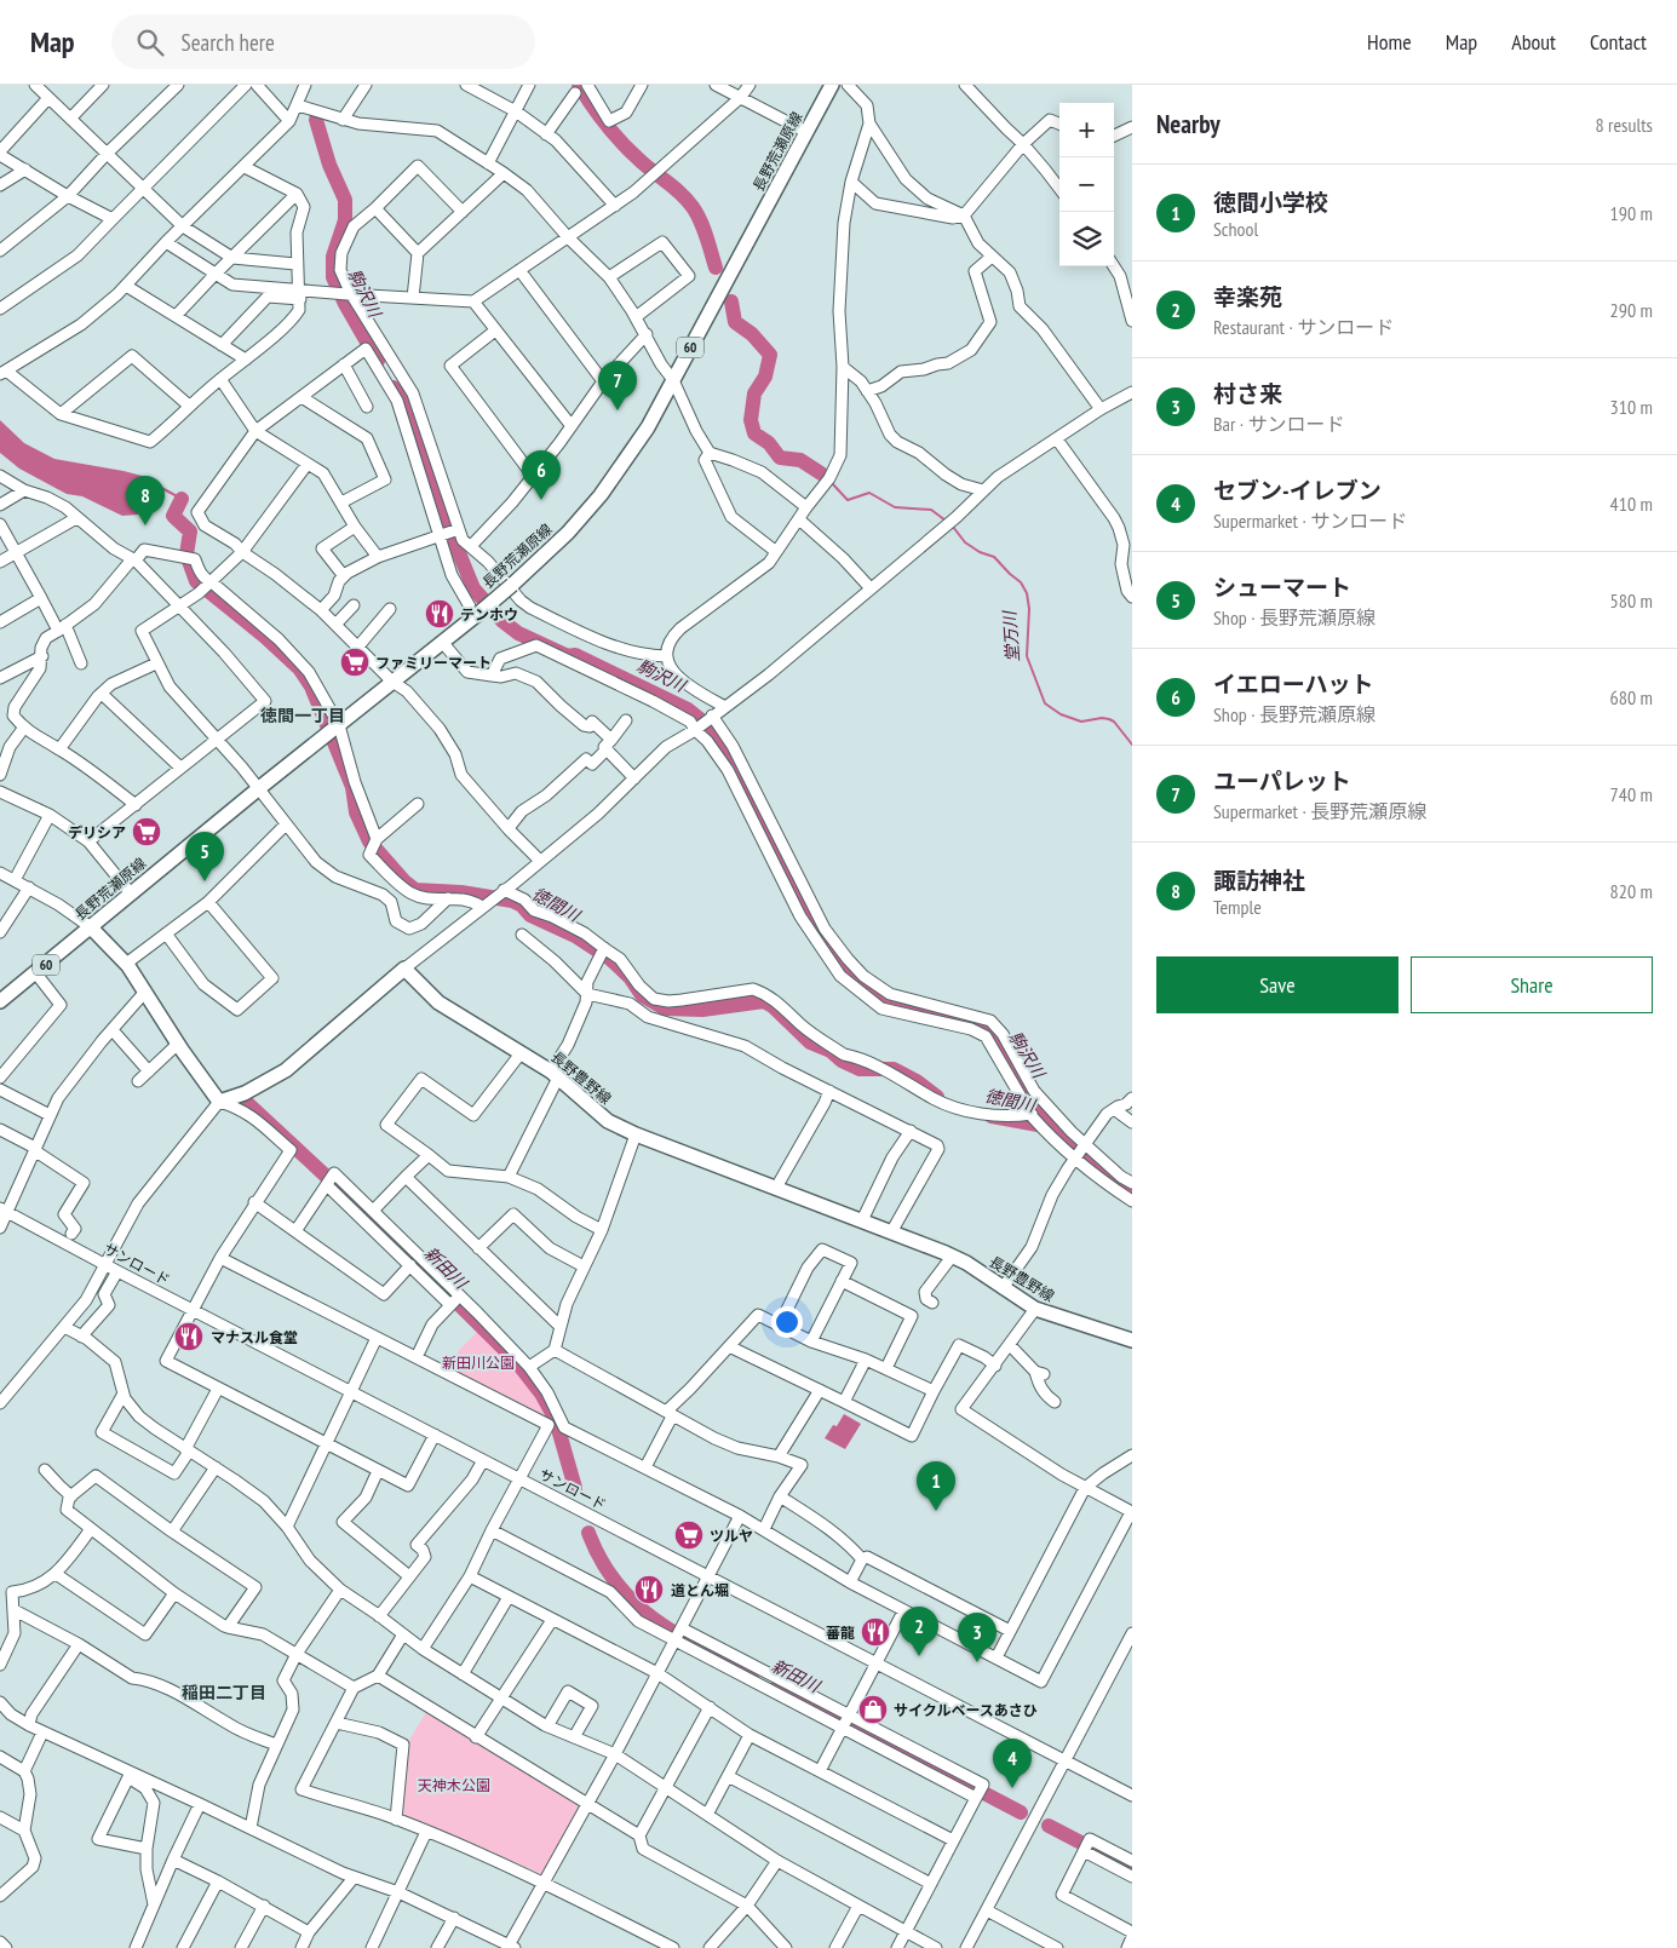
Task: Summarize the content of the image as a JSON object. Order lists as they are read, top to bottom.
{
  "streets": {
    "main road": ["長野荒瀬原線", "60", "長野豊野線"],
    "street": ["サンロード"]
  },
  "districts": ["徳間一丁目", "稲田二丁目"],
  "water": [
    "駒沢川",
    "堂万川",
    "徳間川",
    "新田川"
  ],
  "parks": ["新田川公園", "天神木公園"],
  "places": {
    "restaurant": [
      "テンホウ",
      "マナスル食堂",
      "道とん堀",
      "蕃龍"
    ],
    "supermarket": ["ファミリーマート", "デリシア", "ツルヤ"],
    "shop": ["サイクルベースあさひ"]
  },
  "page": {
    "header": "Map",
    "search": "Search here",
    "nav": [
      "Home",
      "Map",
      "About",
      "Contact"
    ],
    "heading": ["Nearby", "8 results"],
    "map_buttons": ["+", "−"],
    "list": [
      {
        "mark": "1",
        "name": "徳間小学校",
        "note": "School",
        "value": "190 m"
      },
      {
        "mark": "2",
        "name": "幸楽苑",
        "note": "Restaurant · サンロード",
        "value": "290 m"
      },
      {
        "mark": "3",
        "name": "村さ来",
        "note": "Bar · サンロード",
        "value": "310 m"
      },
      {
        "mark": "4",
        "name": "セブン-イレブン",
        "note": "Supermarket · サンロード",
        "value": "410 m"
      },
      {
        "mark": "5",
        "name": "シューマート",
        "note": "Shop · 長野荒瀬原線",
        "value": "580 m"
      },
      {
        "mark": "6",
        "name": "イエローハット",
        "note": "Shop · 長野荒瀬原線",
        "value": "680 m"
      },
      {
        "mark": "7",
        "name": "ユーパレット",
        "note": "Supermarket · 長野荒瀬原線",
        "value": "740 m"
      },
      {
        "mark": "8",
        "name": "諏訪神社",
        "note": "Temple",
        "value": "820 m"
      }
    ],
    "pins": [
      "7",
      "6",
      "8",
      "5",
      "1",
      "2",
      "3",
      "4"
    ],
    "buttons": ["Save", "Share"]
  }
}
